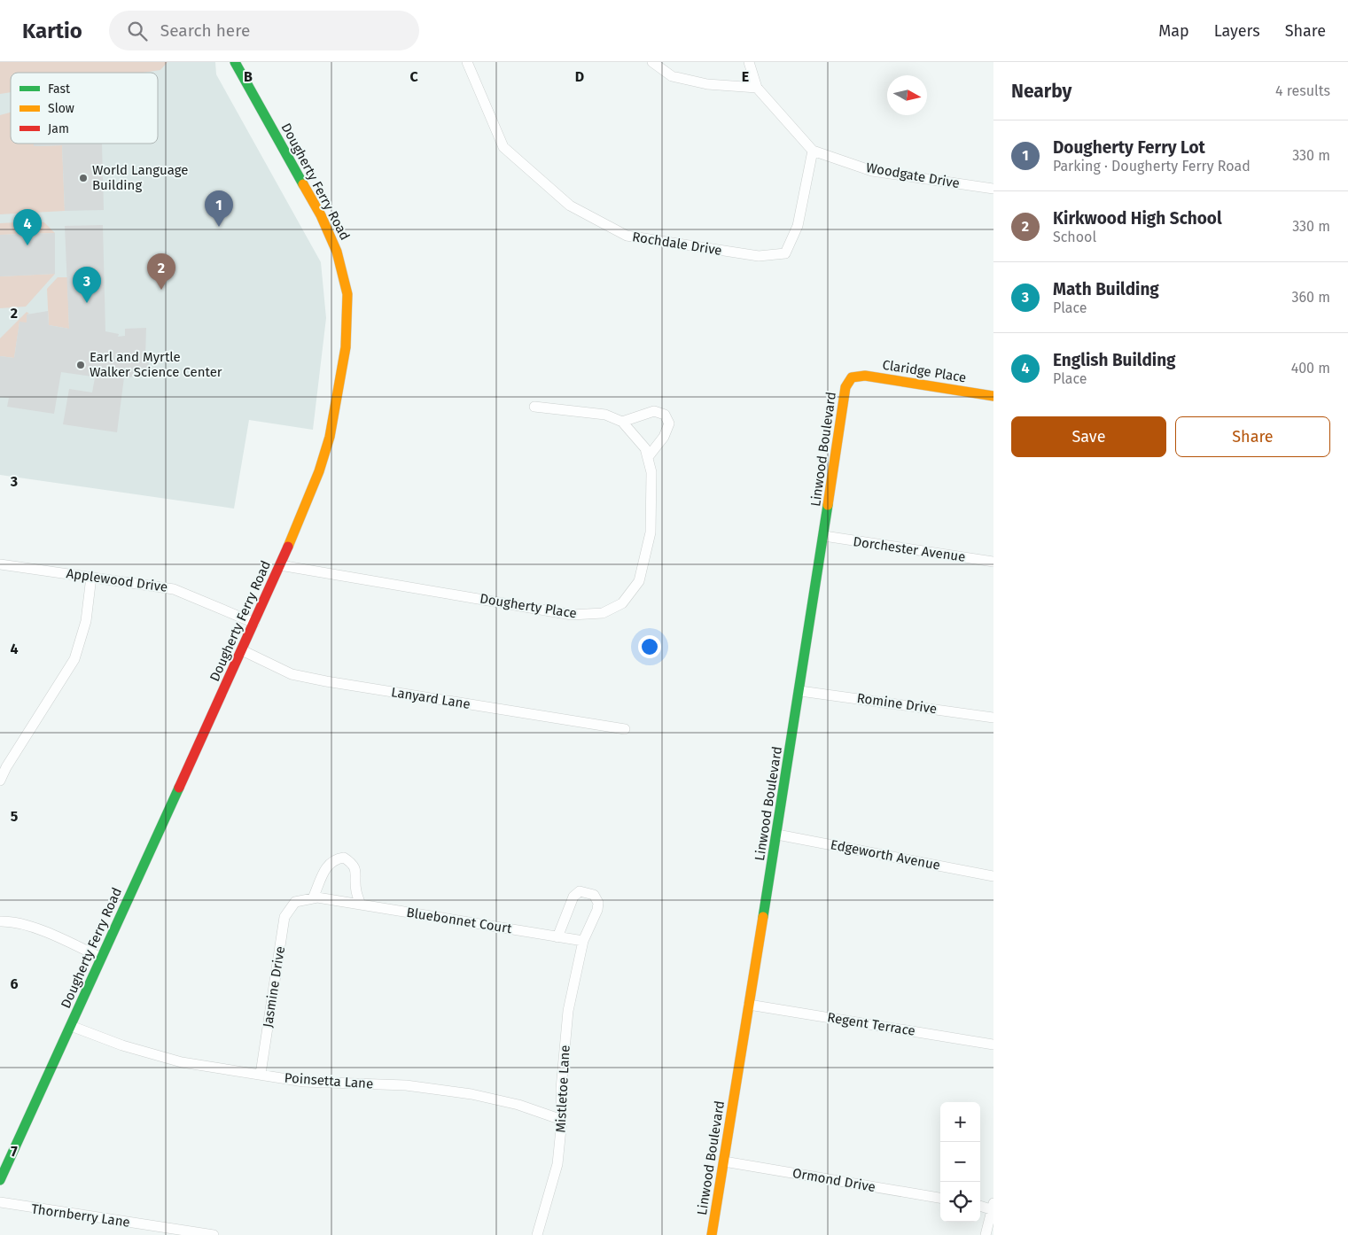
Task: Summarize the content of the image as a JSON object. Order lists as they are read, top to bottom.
{
  "streets": {
    "main road": ["Dougherty Ferry Road", "Claridge Place", "Linwood Boulevard"],
    "street": [
      "Woodgate Drive",
      "Rochdale Drive",
      "Dorchester Avenue",
      "Applewood Drive",
      "Dougherty Place",
      "Lanyard Lane",
      "Romine Drive",
      "Edgeworth Avenue",
      "Bluebonnet Court",
      "Jasmine Drive",
      "Regent Terrace",
      "Poinsetta Lane",
      "Mistletoe Lane",
      "Ormond Drive",
      "Thornberry Lane"
    ]
  },
  "crossings": [
    ["Woodgate Drive", "Rochdale Drive"],
    ["Dougherty Ferry Road", "Applewood Drive"],
    ["Dougherty Ferry Road", "Dougherty Place"],
    ["Dougherty Ferry Road", "Lanyard Lane"],
    ["Dougherty Ferry Road", "Poinsetta Lane"],
    ["Claridge Place", "Linwood Boulevard"],
    ["Linwood Boulevard", "Dorchester Avenue"],
    ["Linwood Boulevard", "Romine Drive"],
    ["Linwood Boulevard", "Edgeworth Avenue"],
    ["Linwood Boulevard", "Regent Terrace"],
    ["Linwood Boulevard", "Ormond Drive"],
    ["Bluebonnet Court", "Jasmine Drive"],
    ["Bluebonnet Court", "Mistletoe Lane"],
    ["Jasmine Drive", "Poinsetta Lane"],
    ["Poinsetta Lane", "Mistletoe Lane"]
  ],
  "places": ["World Language Building", "Earl and Myrtle Walker Science Center"],
  "legend": ["Fast", "Slow", "Jam"],
  "north": "right",
  "page": {
    "header": "Kartio",
    "search": "Search here",
    "nav": ["Map", "Layers", "Share"],
    "heading": ["Nearby", "4 results"],
    "list": [
      {
        "mark": "1",
        "name": "Dougherty Ferry Lot",
        "note": "Parking · Dougherty Ferry Road",
        "value": "330 m"
      },
      {
        "mark": "2",
        "name": "Kirkwood High School",
        "note": "School",
        "value": "330 m"
      },
      {
        "mark": "3",
        "name": "Math Building",
        "note": "Place",
        "value": "360 m"
      },
      {
        "mark": "4",
        "name": "English Building",
        "note": "Place",
        "value": "400 m"
      }
    ],
    "pins": [
      "1",
      "4",
      "2",
      "3"
    ],
    "buttons": ["Save", "Share"],
    "map_buttons": ["+", "−"]
  },
  "grid": {
    "columns": [
      "B",
      "C",
      "D",
      "E"
    ],
    "rows": [
      "2",
      "3",
      "4",
      "5",
      "6",
      "7"
    ]
  }
}
